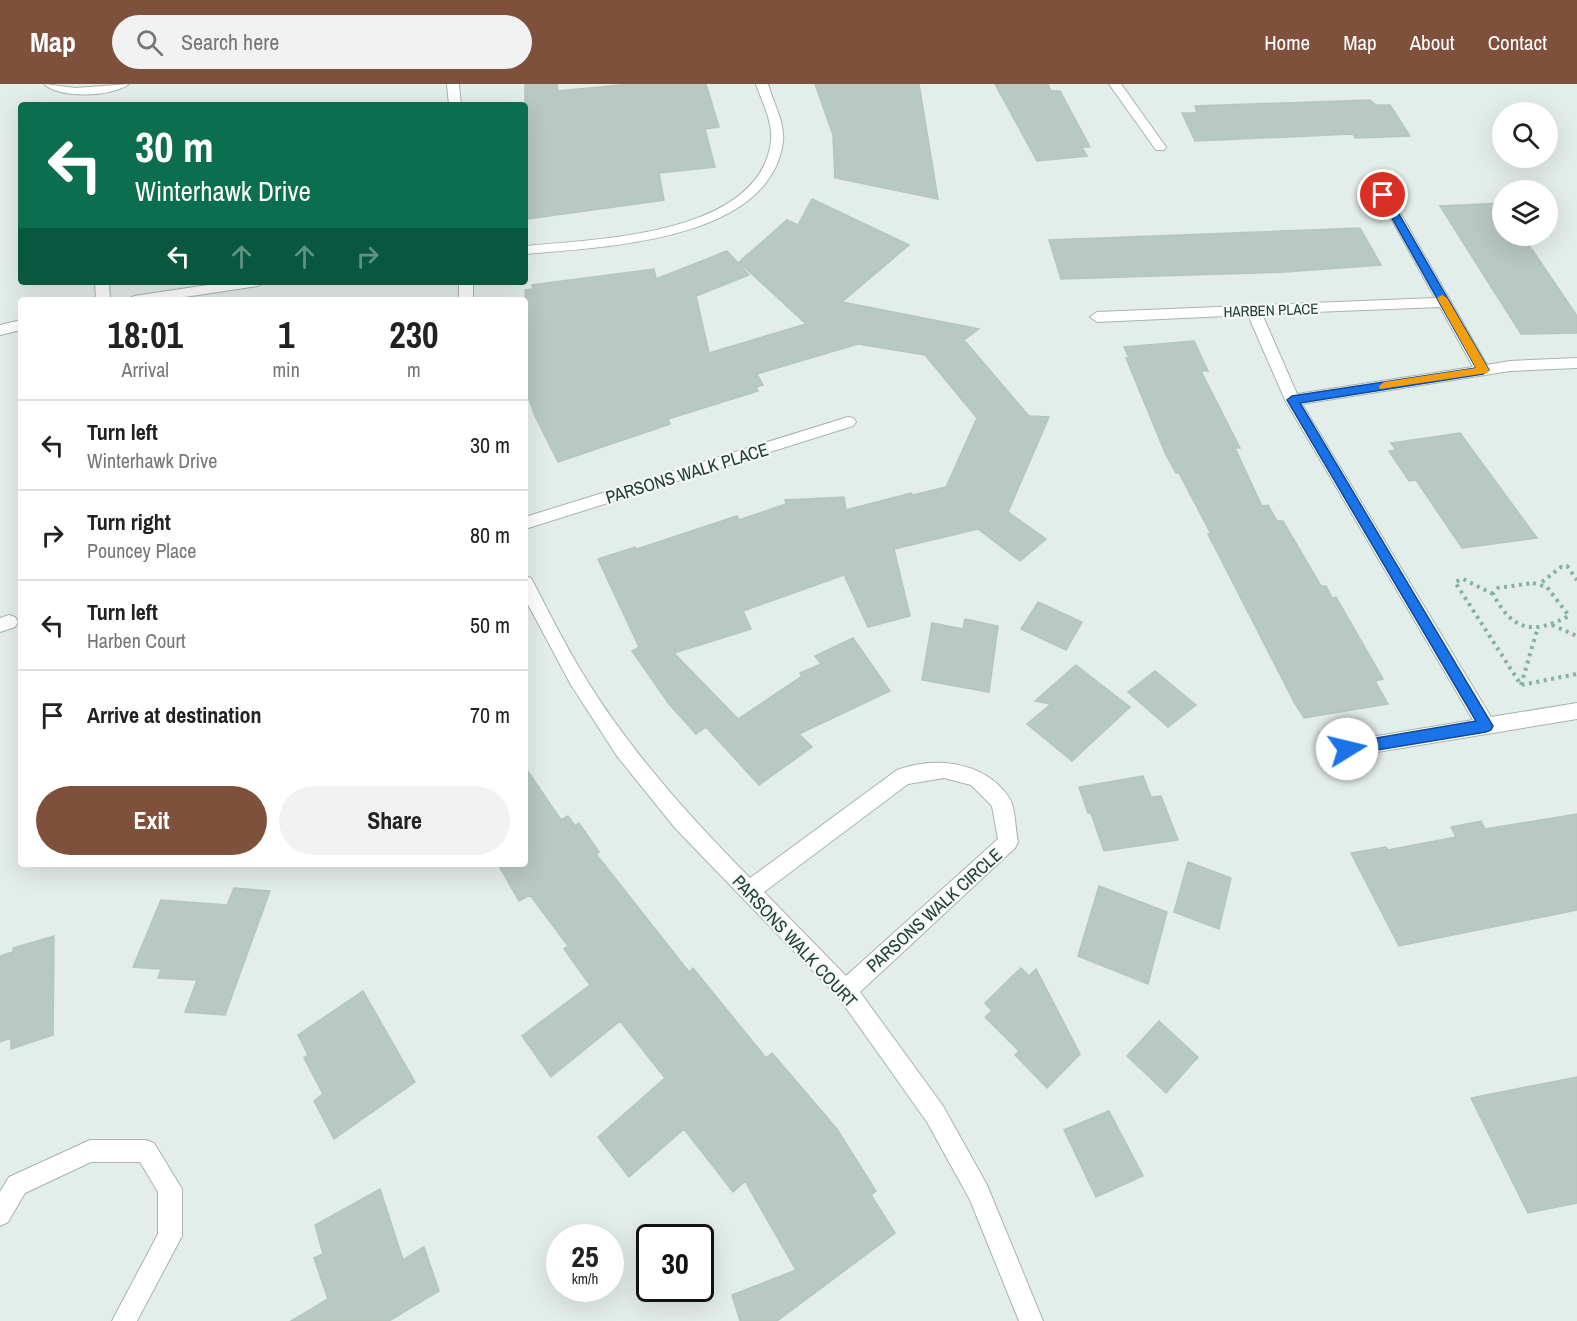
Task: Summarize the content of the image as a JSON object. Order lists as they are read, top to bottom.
{
  "streets": {
    "street": [
      "HARBEN PLACE",
      "PARSONS WALK PLACE",
      "PARSONS WALK CIRCLE",
      "PARSONS WALK COURT"
    ]
  },
  "crossings": [
    ["PARSONS WALK CIRCLE", "PARSONS WALK COURT"]
  ],
  "page": {
    "header": "Map",
    "search": "Search here",
    "nav": [
      "Home",
      "Map",
      "About",
      "Contact"
    ],
    "turn": ["30 m", "Winterhawk Drive"],
    "eta": [
      "18:01",
      "Arrival",
      "1",
      "min",
      "230",
      "m"
    ],
    "list": [
      {
        "name": "Turn left",
        "note": "Winterhawk Drive",
        "value": "30 m"
      },
      {
        "name": "Turn right",
        "note": "Pouncey Place",
        "value": "80 m"
      },
      {
        "name": "Turn left",
        "note": "Harben Court",
        "value": "50 m"
      },
      {
        "name": "Arrive at destination",
        "value": "70 m"
      }
    ],
    "buttons": ["Exit", "Share"],
    "speed": "25 km/h",
    "limit": "30"
  }
}
